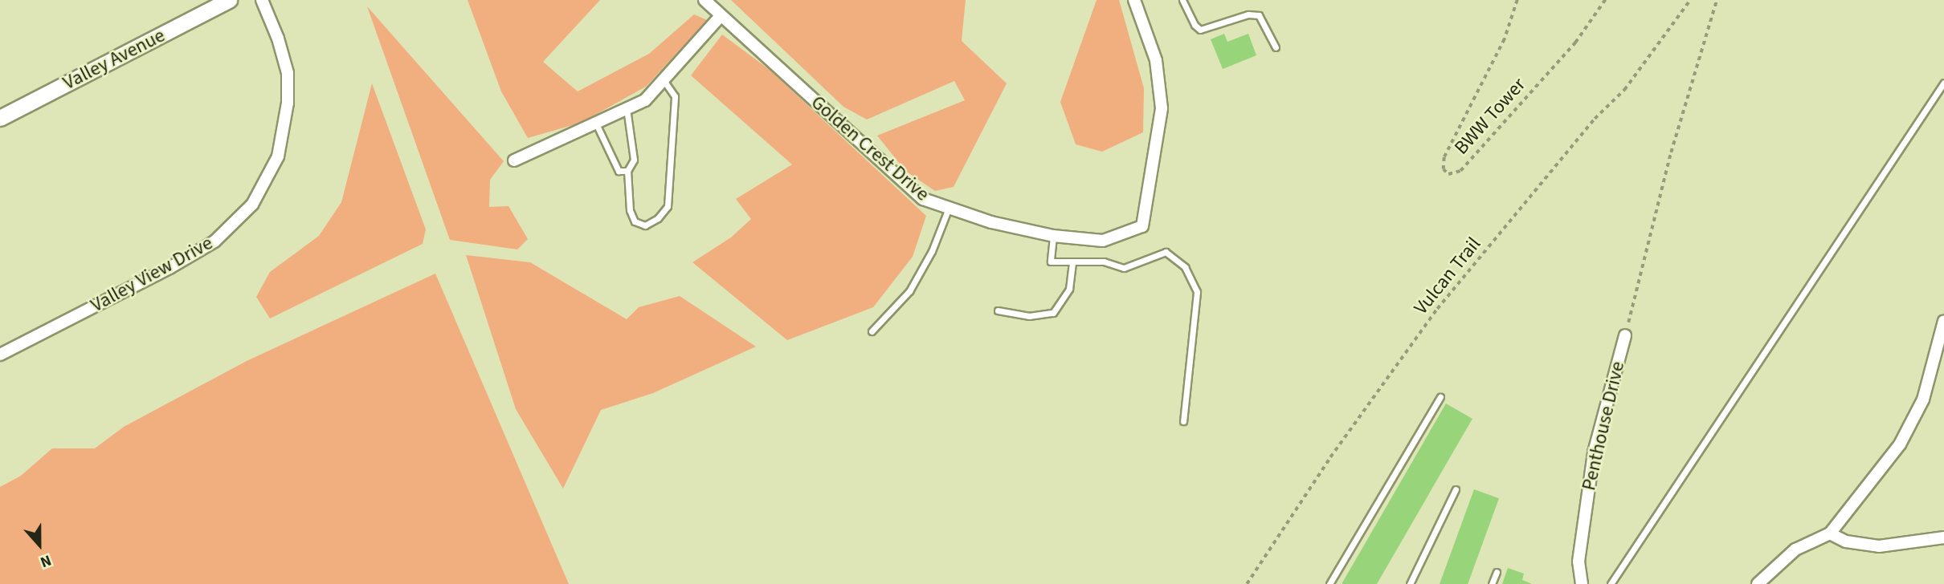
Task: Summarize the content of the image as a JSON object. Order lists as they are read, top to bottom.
{
  "streets": {
    "main road": ["Valley Avenue"],
    "street": ["Golden Crest Drive", "Valley View Drive", "Penthouse Drive"],
    "path": ["BWW Tower", "Vulcan Trail"]
  },
  "north": "bottom"
}
